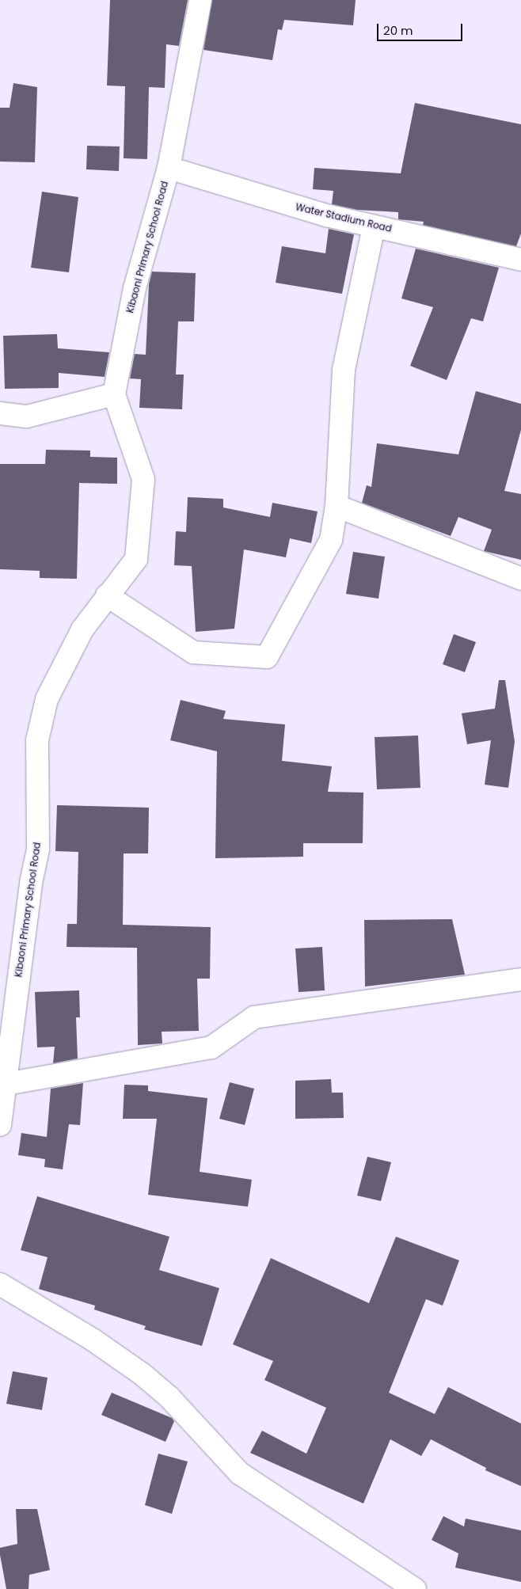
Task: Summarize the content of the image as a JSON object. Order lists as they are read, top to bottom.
{
  "streets": {
    "street": ["Water Stadium Road", "Kibaoni Primary School Road"]
  },
  "crossings": [
    ["Water Stadium Road", "Kibaoni Primary School Road"]
  ],
  "scale_bar": "20 m"
}
